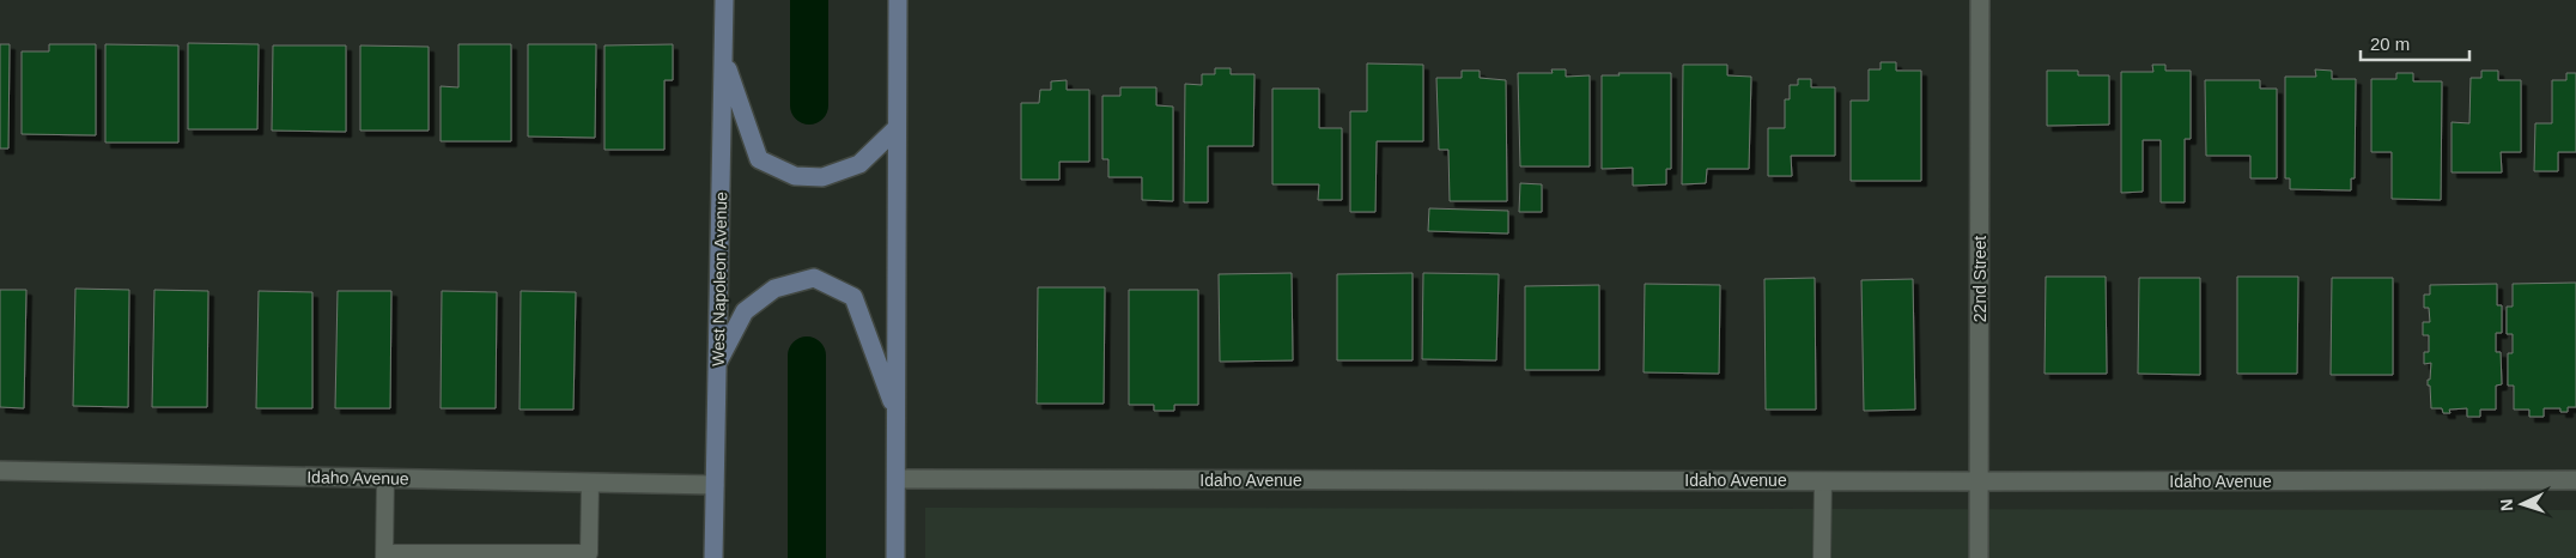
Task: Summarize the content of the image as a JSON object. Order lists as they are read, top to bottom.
{
  "streets": {
    "main road": ["West Napoleon Avenue"],
    "street": ["22nd Street", "Idaho Avenue"]
  },
  "crossings": [
    ["West Napoleon Avenue", "Idaho Avenue"],
    ["22nd Street", "Idaho Avenue"]
  ],
  "scale_bar": "20 m",
  "north": "left"
}
